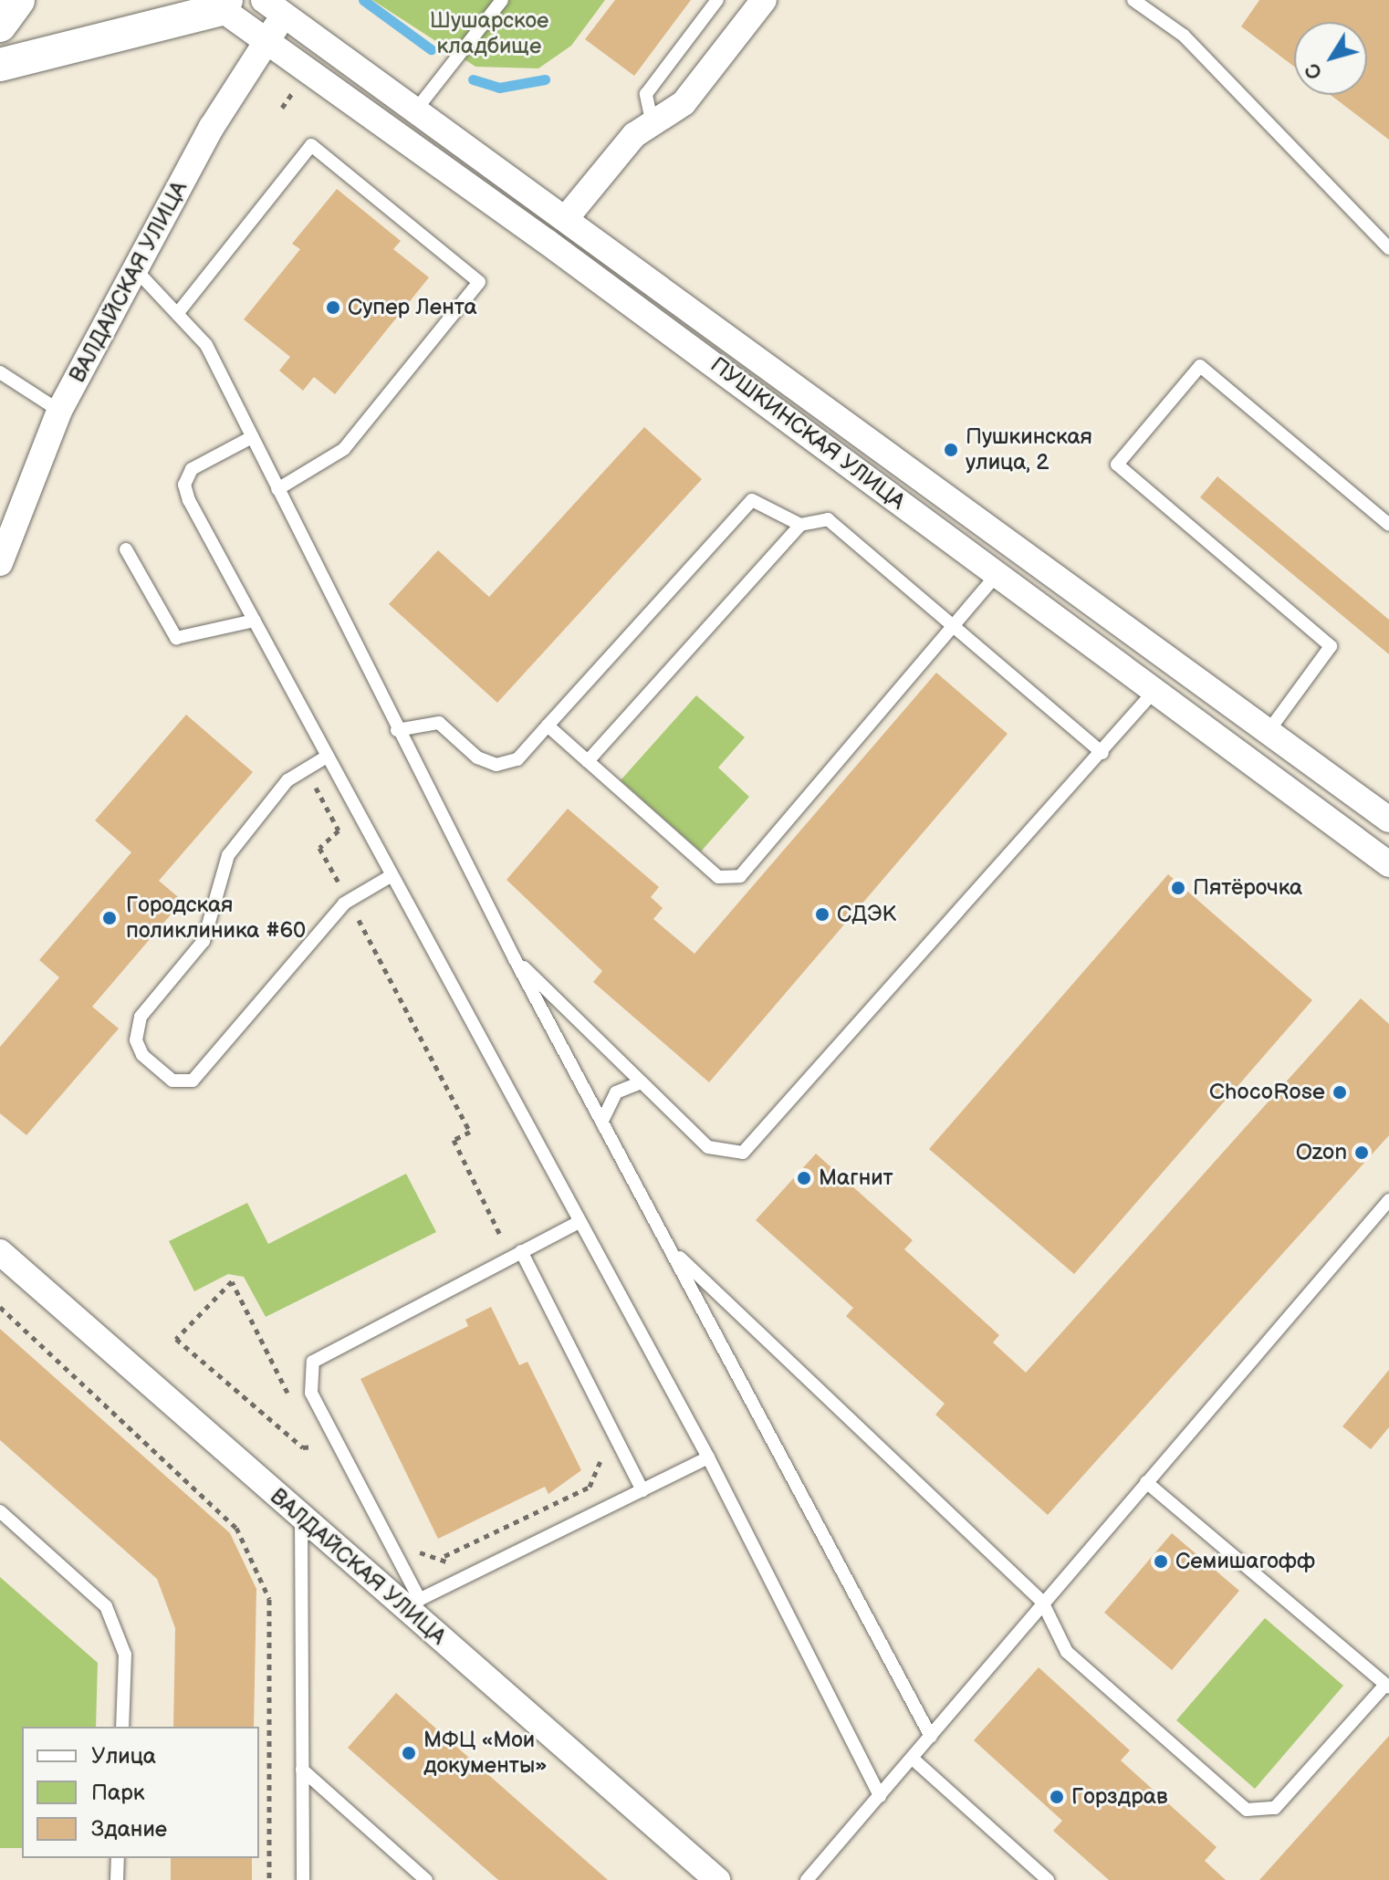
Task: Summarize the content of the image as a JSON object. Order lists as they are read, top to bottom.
{
  "streets": {
    "street": ["ВАЛДАЙСКАЯ УЛИЦА", "ПУШКИНСКАЯ УЛИЦА"]
  },
  "crossings": [
    ["ВАЛДАЙСКАЯ УЛИЦА", "ПУШКИНСКАЯ УЛИЦА"]
  ],
  "parks": ["Шушарское кладбище"],
  "places": [
    "Супер Лента",
    "Пушкинская улица, 2",
    "Пятёрочка",
    "СДЭК",
    "Городская поликлиника #60",
    "ChocoRose",
    "Ozon",
    "Магнит",
    "Семишагофф",
    "МФЦ «Мои документы»",
    "Горздрав"
  ],
  "legend": ["Улица", "Парк", "Здание"],
  "north": "bottom left"
}
